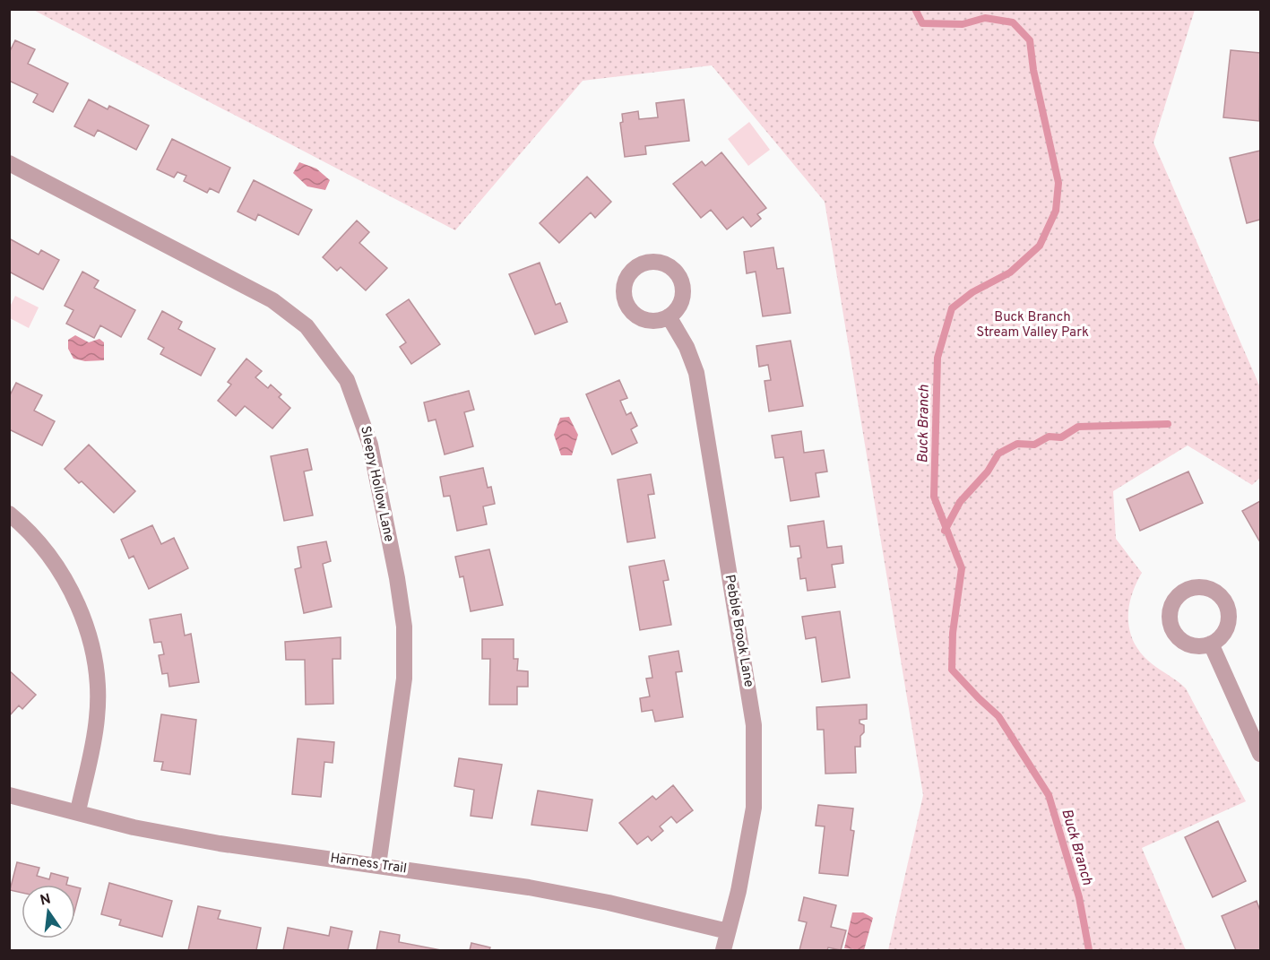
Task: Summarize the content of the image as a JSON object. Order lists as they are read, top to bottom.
{
  "streets": {
    "street": ["Sleepy Hollow Lane", "Pebble Brook Lane", "Harness Trail"]
  },
  "crossings": [
    ["Sleepy Hollow Lane", "Harness Trail"],
    ["Pebble Brook Lane", "Harness Trail"]
  ],
  "water": ["Buck Branch"],
  "parks": ["Buck Branch Stream Valley Park"],
  "north": "top"
}
